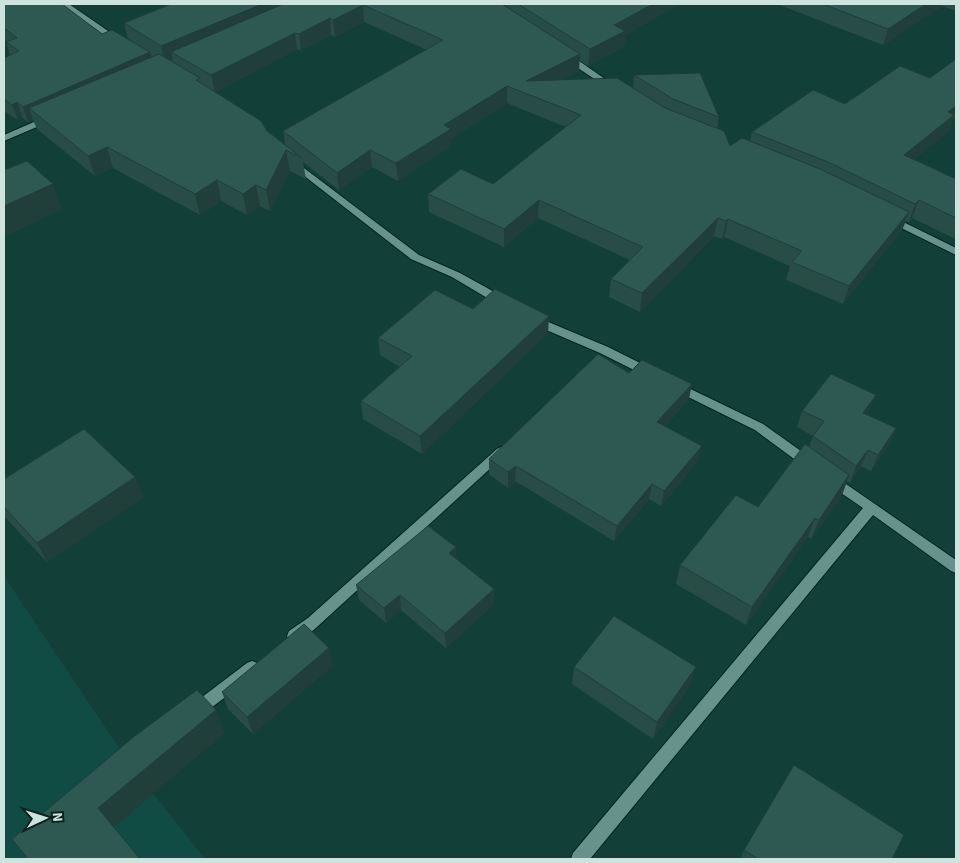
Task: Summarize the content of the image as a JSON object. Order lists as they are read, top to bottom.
{
  "north": "right"
}
